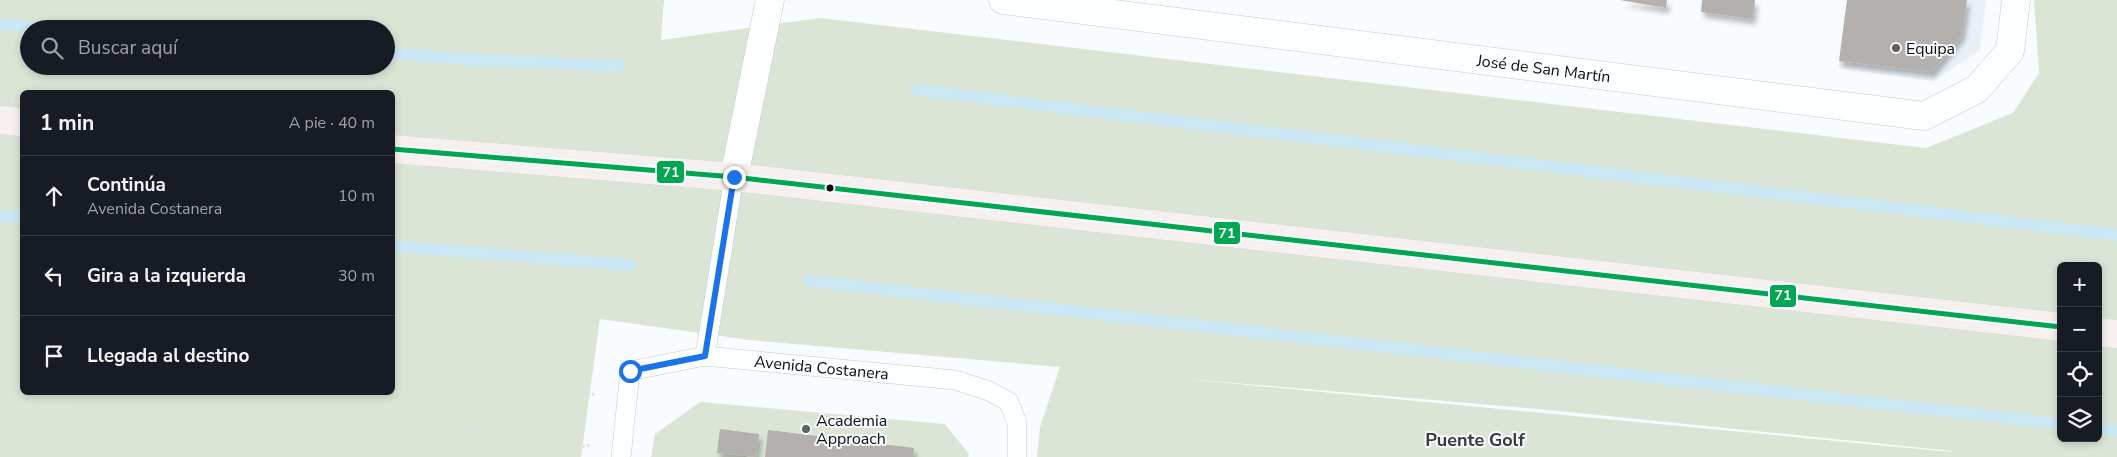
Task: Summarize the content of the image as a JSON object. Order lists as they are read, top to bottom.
{
  "streets": {
    "street": ["José de San Martín"],
    "lane": ["Avenida Costanera"]
  },
  "districts": ["Puente Golf"],
  "places": ["Equipa", "Academia Approach"],
  "lines": ["transit line 71"],
  "page": {
    "search": "Buscar aquí",
    "heading": ["1 min", "A pie · 40 m"],
    "list": [
      ["Continúa", "Avenida Costanera", "10 m"],
      ["Gira a la izquierda", "30 m"],
      "Llegada al destino"
    ],
    "map_buttons": ["+", "−"]
  }
}
